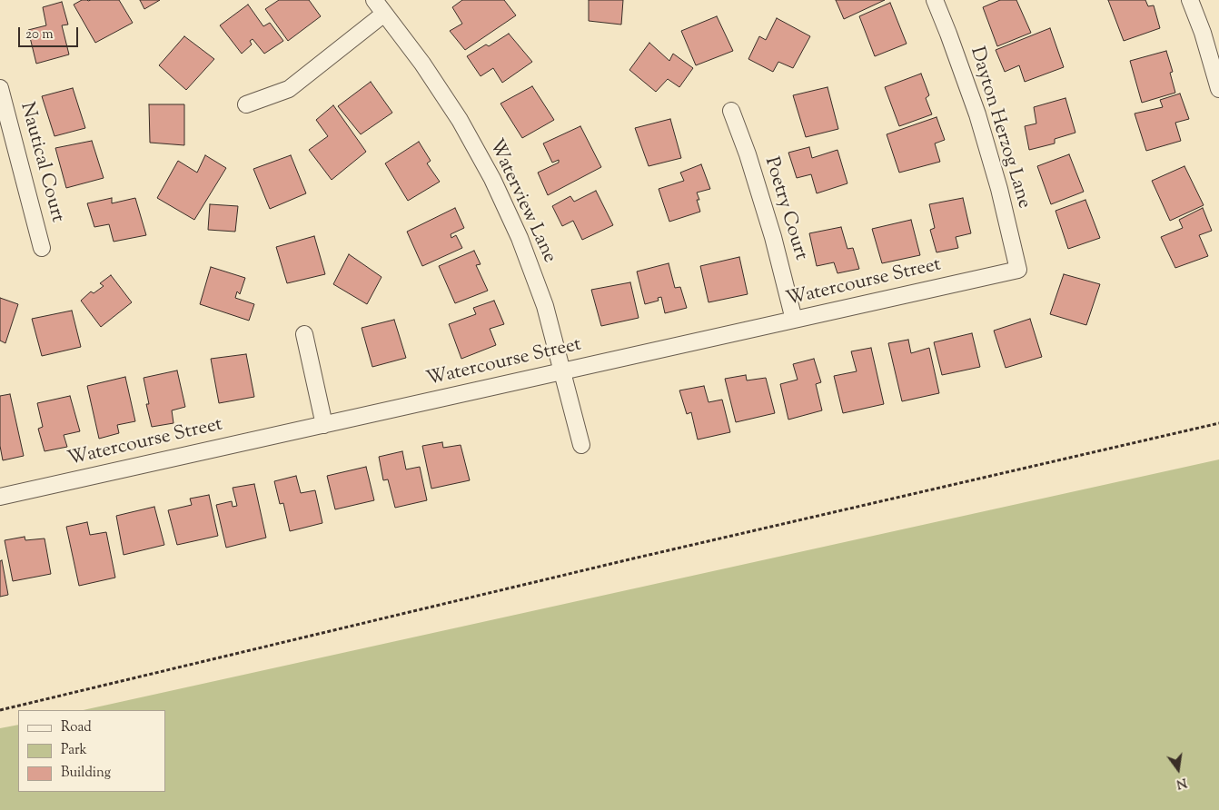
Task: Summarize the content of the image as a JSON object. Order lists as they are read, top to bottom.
{
  "streets": {
    "street": [
      "Dayton Herzog Lane",
      "Nautical Court",
      "Waterview Lane",
      "Poetry Court",
      "Watercourse Street"
    ]
  },
  "crossings": [
    ["Dayton Herzog Lane", "Watercourse Street"],
    ["Waterview Lane", "Watercourse Street"],
    ["Poetry Court", "Watercourse Street"]
  ],
  "legend": ["Road", "Park", "Building"],
  "scale_bar": "20 m",
  "north": "bottom"
}
